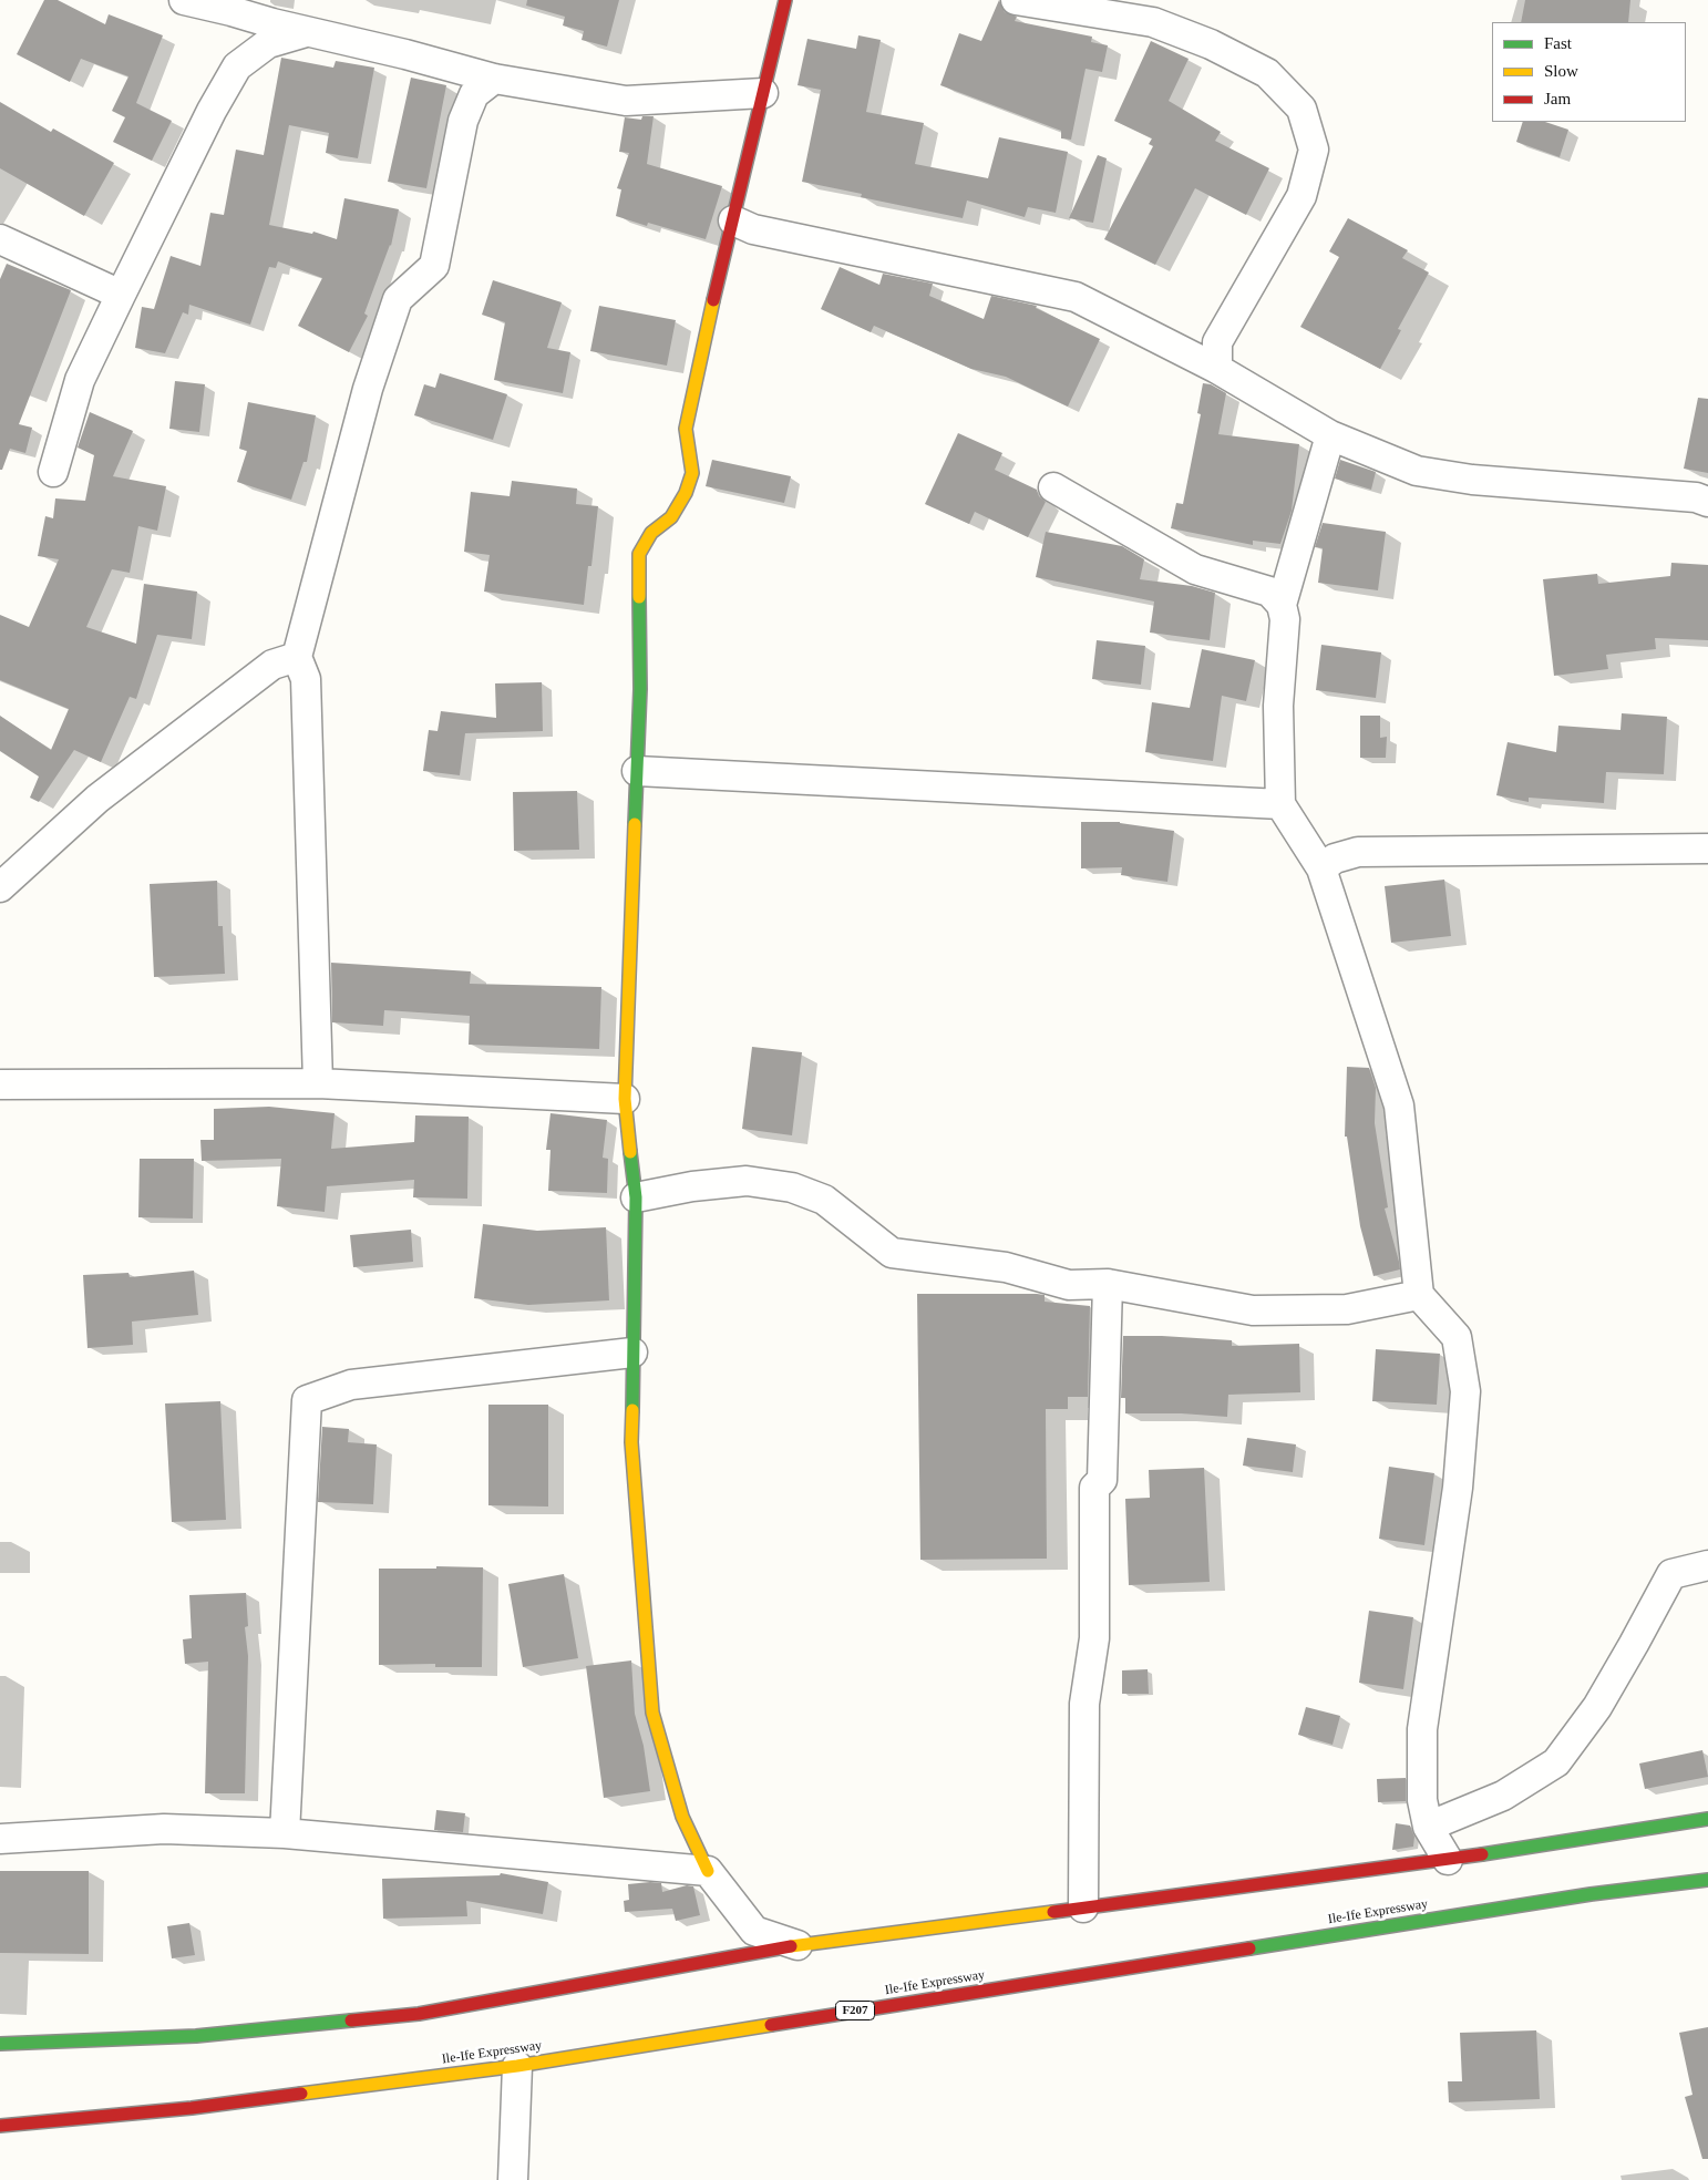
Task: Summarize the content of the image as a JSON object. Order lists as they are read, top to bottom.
{
  "streets": {
    "main road": ["Ile-Ife Expressway", "F207"]
  },
  "legend": ["Fast", "Slow", "Jam"]
}
